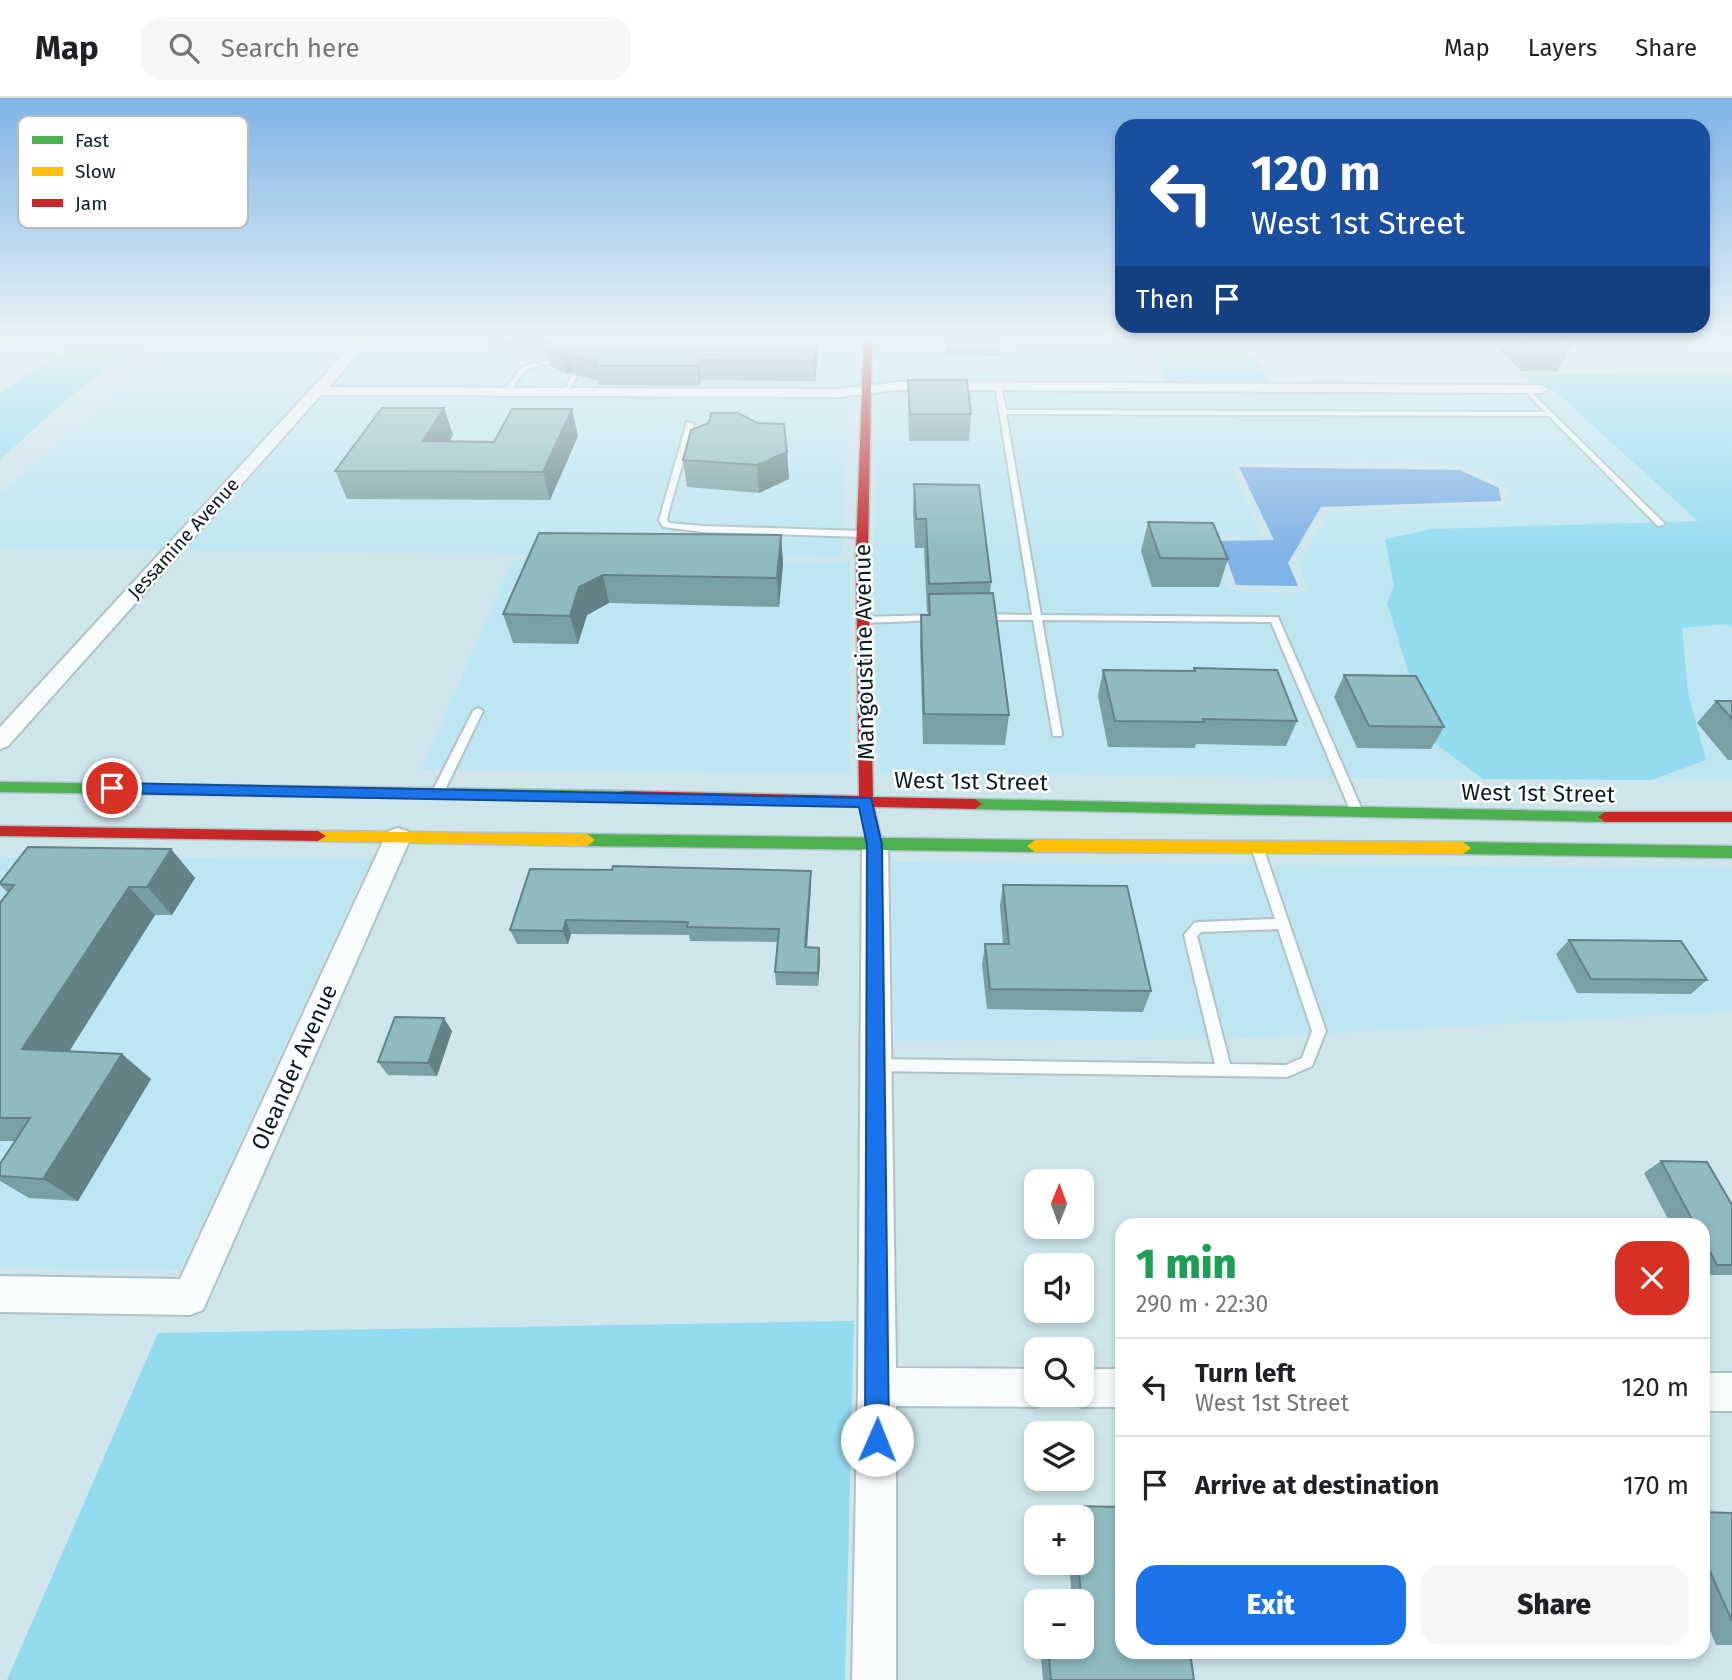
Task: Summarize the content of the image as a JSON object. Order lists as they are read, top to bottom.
{
  "streets": {
    "main road": ["Mangoustine Avenue", "West 1st Street"],
    "street": ["Jessamine Avenue", "Oleander Avenue"]
  },
  "crossings": [
    ["Mangoustine Avenue", "West 1st Street"]
  ],
  "legend": ["Fast", "Slow", "Jam"],
  "north": "top",
  "page": {
    "header": "Map",
    "search": "Search here",
    "nav": ["Map", "Layers", "Share"],
    "turn": ["120 m", "West 1st Street"],
    "then": "Then",
    "map_buttons": ["+", "−"],
    "heading": ["1 min", "290 m · 22:30"],
    "list": [
      {
        "name": "Turn left",
        "note": "West 1st Street",
        "value": "120 m"
      },
      {
        "name": "Arrive at destination",
        "value": "170 m"
      }
    ],
    "buttons": ["Exit", "Share"]
  }
}
